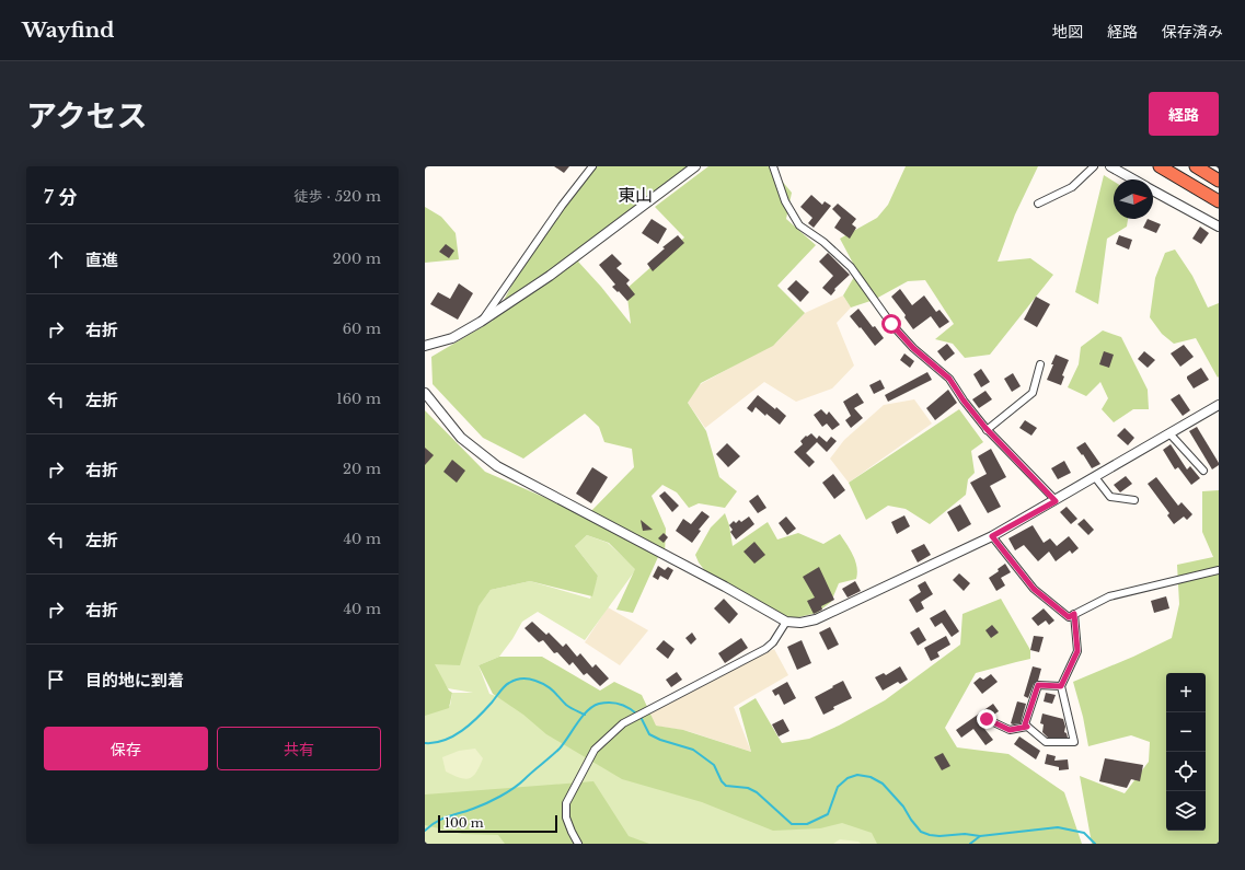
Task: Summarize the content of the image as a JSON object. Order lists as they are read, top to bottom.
{
  "districts": ["東山"],
  "scale_bar": "100 m",
  "north": "right",
  "page": {
    "header": "Wayfind",
    "nav": ["地図", "経路", "保存済み"],
    "title": "アクセス",
    "buttons": [
      "経路",
      ["保存", "共有"]
    ],
    "heading": ["7 分", "徒歩 · 520 m"],
    "list": [
      ["直進", "200 m"],
      ["右折", "60 m"],
      ["左折", "160 m"],
      ["右折", "20 m"],
      ["左折", "40 m"],
      ["右折", "40 m"],
      "目的地に到着"
    ],
    "map_buttons": ["+", "−"],
    "scale": "100 m"
  }
}
